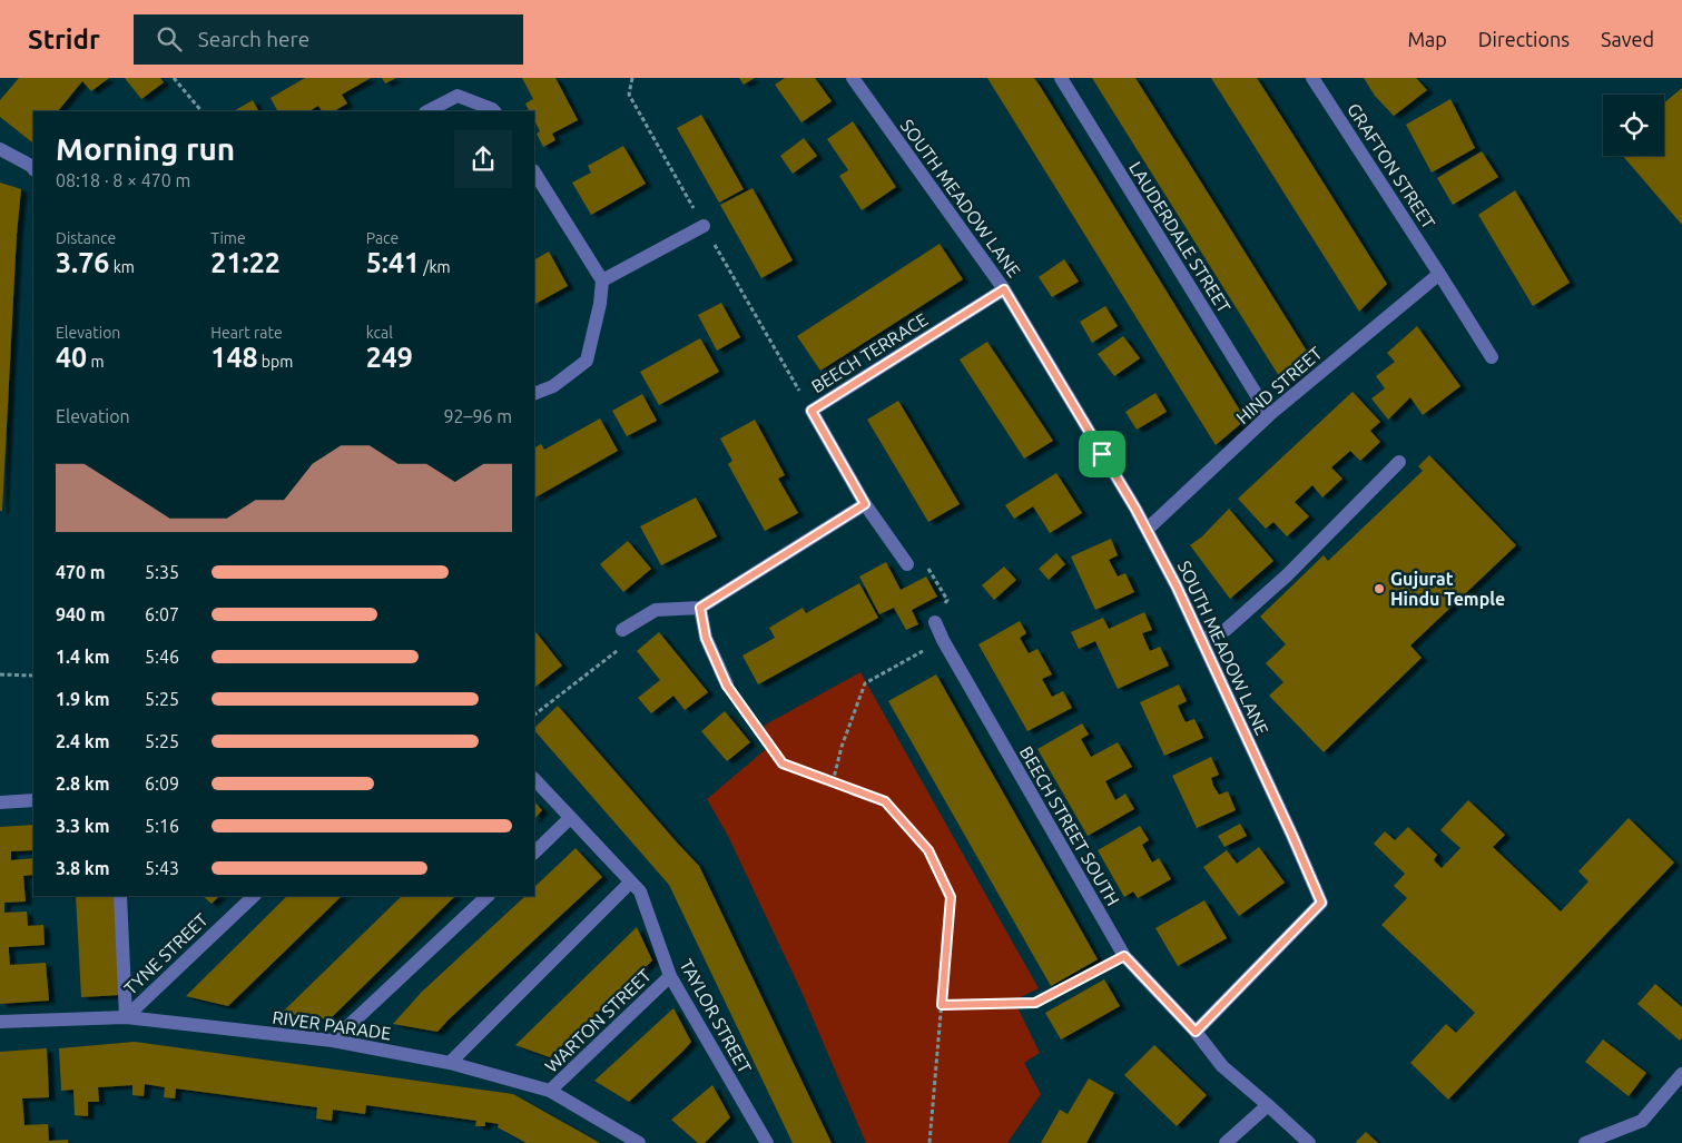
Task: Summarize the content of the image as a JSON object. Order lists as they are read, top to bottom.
{
  "streets": {
    "street": [
      "GRAFTON STREET",
      "SOUTH MEADOW LANE",
      "LAUDERDALE STREET",
      "BEECH TERRACE",
      "HIND STREET",
      "BEECH STREET SOUTH",
      "TYNE STREET",
      "TAYLOR STREET",
      "WARTON STREET",
      "RIVER PARADE"
    ]
  },
  "crossings": [
    ["GRAFTON STREET", "HIND STREET"],
    ["SOUTH MEADOW LANE", "BEECH TERRACE"],
    ["SOUTH MEADOW LANE", "HIND STREET"],
    ["SOUTH MEADOW LANE", "BEECH STREET SOUTH"],
    ["LAUDERDALE STREET", "HIND STREET"],
    ["TYNE STREET", "RIVER PARADE"],
    ["TAYLOR STREET", "WARTON STREET"],
    ["WARTON STREET", "RIVER PARADE"]
  ],
  "places": ["Gujurat Hindu Temple"],
  "page": {
    "header": "Stridr",
    "search": "Search here",
    "nav": ["Map", "Directions", "Saved"],
    "heading": ["Morning run", "08:18 · 8 × 470 m"],
    "stats": [
      ["Distance", "3.76 km"],
      ["Time", "21:22"],
      ["Pace", "5:41 /km"],
      ["Elevation", "40 m"],
      ["Heart rate", "148 bpm"],
      ["kcal", "249"]
    ],
    "chart": ["Elevation", "92–96 m"],
    "list": [
      {
        "name": "470 m",
        "note": "5:35"
      },
      {
        "name": "940 m",
        "note": "6:07"
      },
      {
        "name": "1.4 km",
        "note": "5:46"
      },
      {
        "name": "1.9 km",
        "note": "5:25"
      },
      {
        "name": "2.4 km",
        "note": "5:25"
      },
      {
        "name": "2.8 km",
        "note": "6:09"
      },
      {
        "name": "3.3 km",
        "note": "5:16"
      },
      {
        "name": "3.8 km",
        "note": "5:43"
      }
    ]
  }
}
